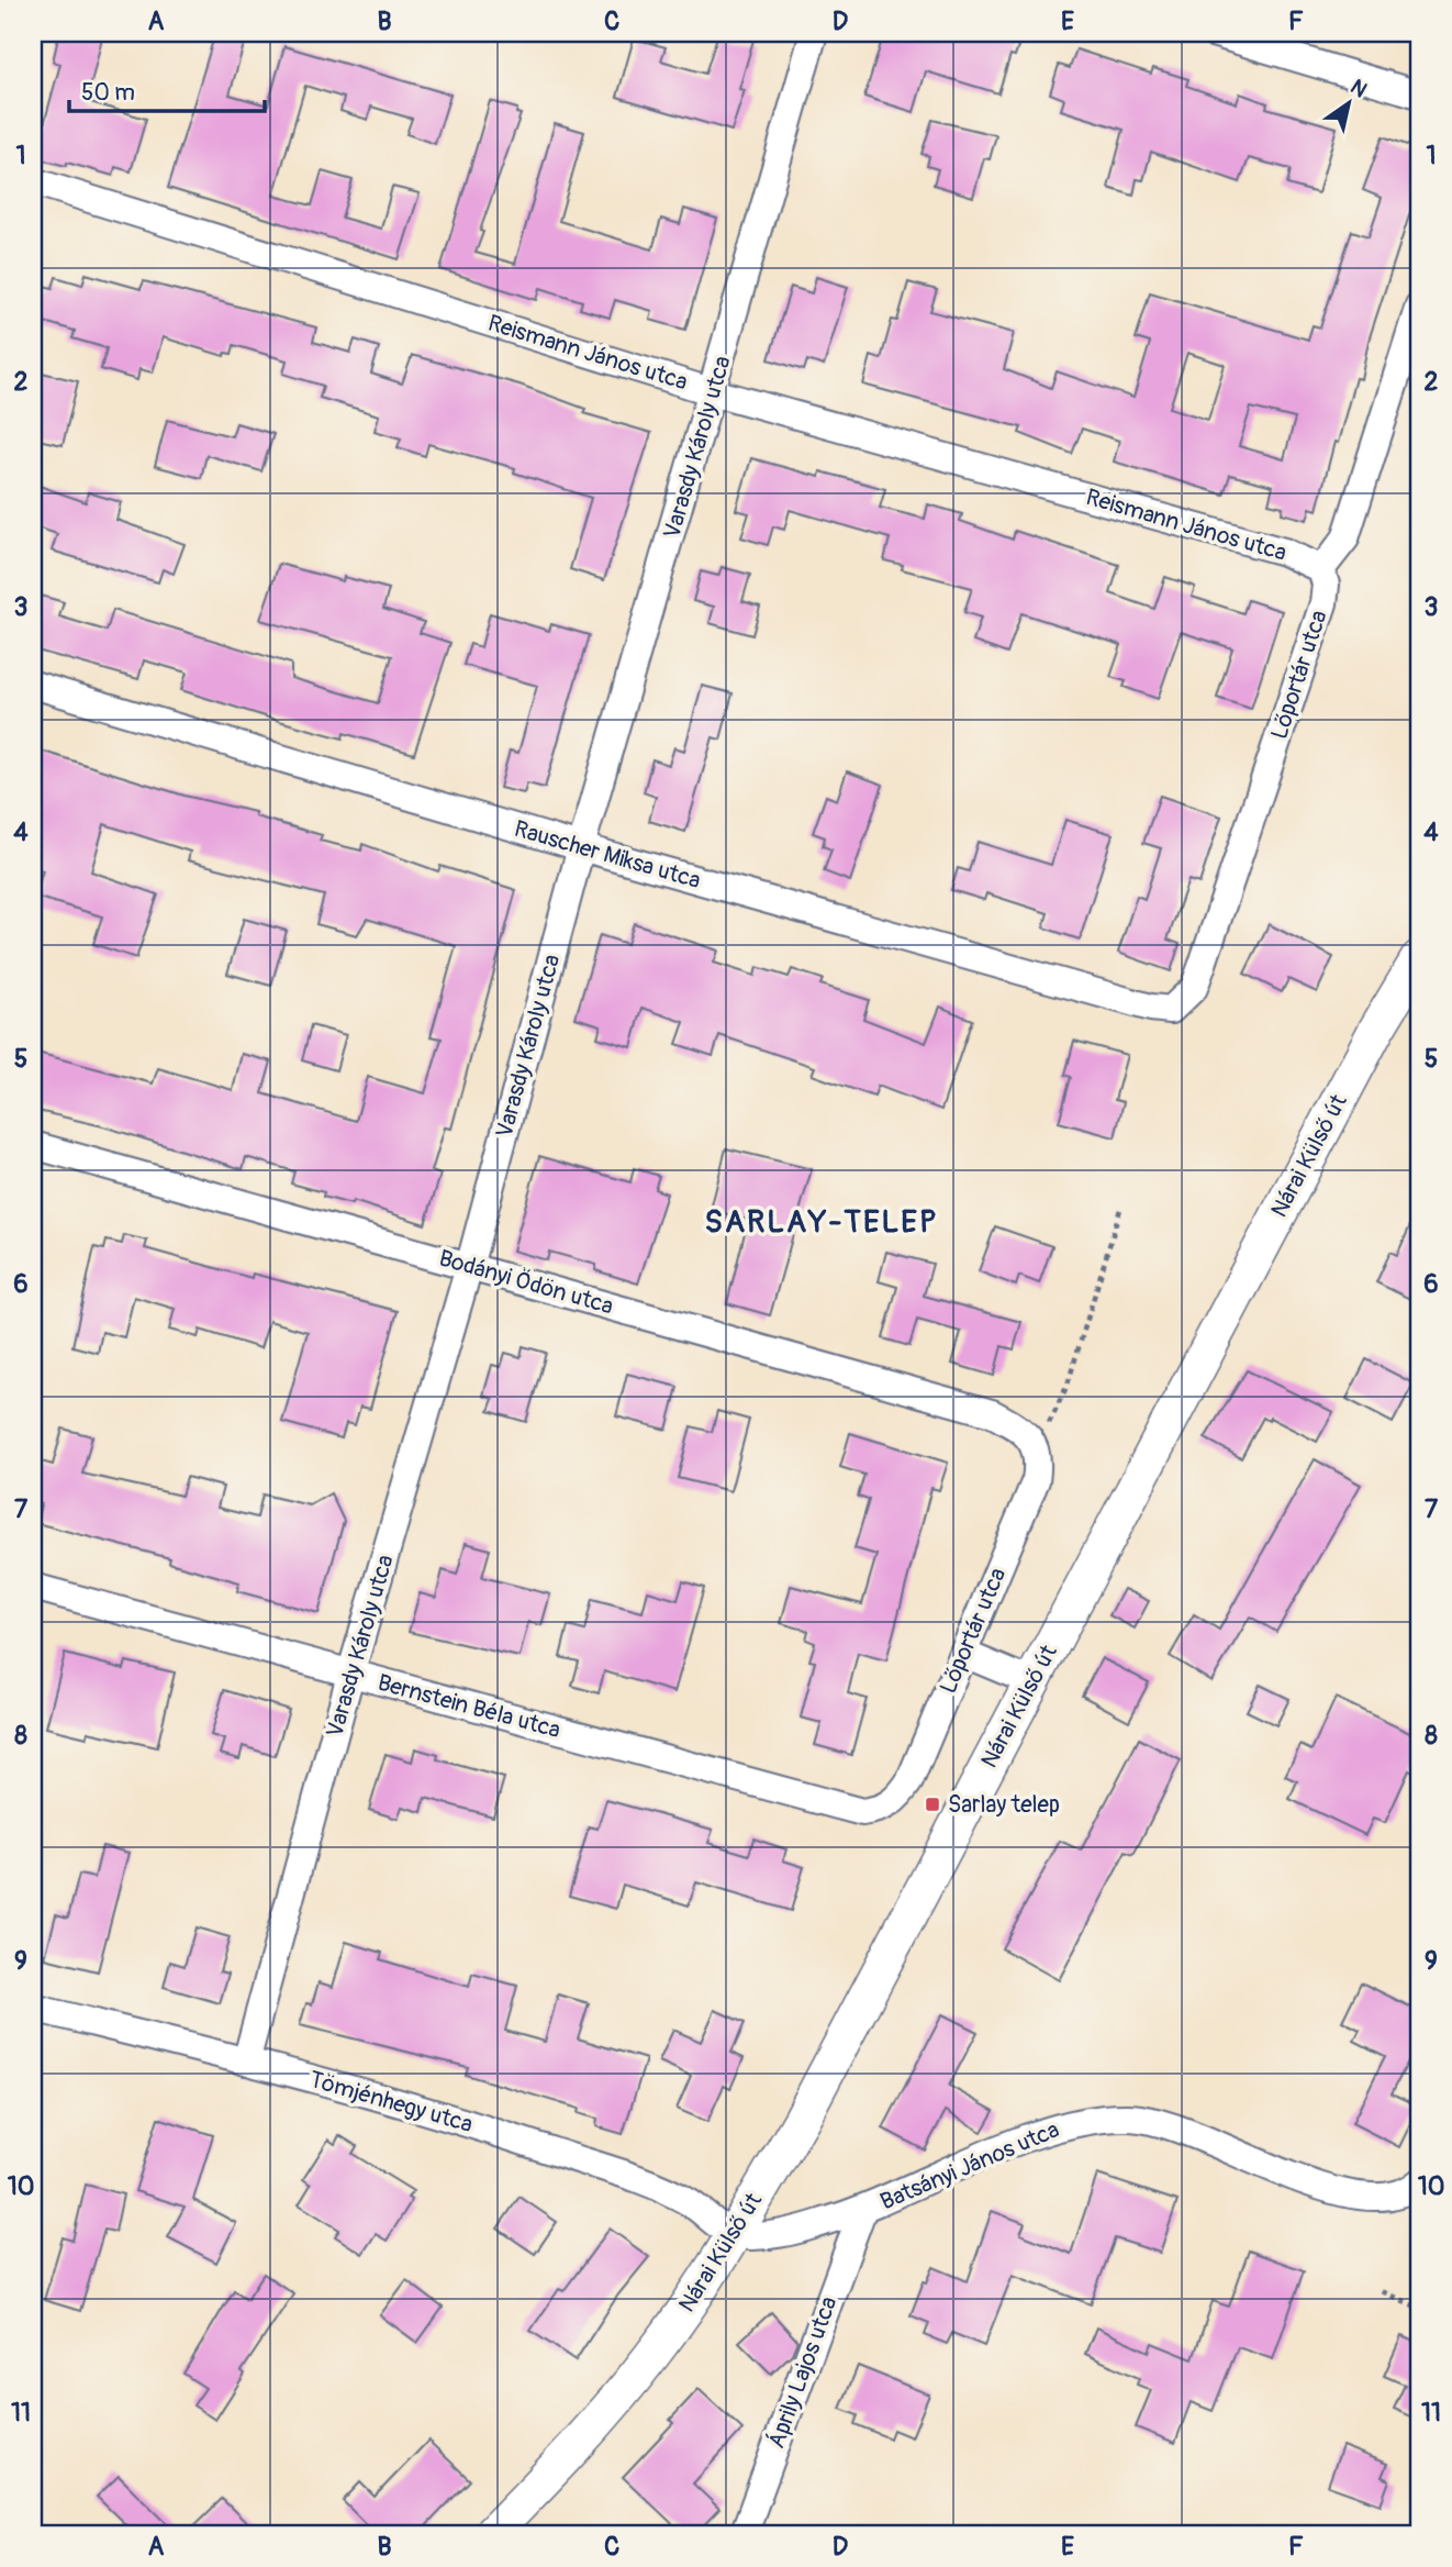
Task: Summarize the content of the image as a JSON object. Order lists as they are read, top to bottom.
{
  "streets": {
    "street": [
      "Reismann János utca",
      "Varasdy Károly utca",
      "Lőportár utca",
      "Rauscher Miksa utca",
      "Nárai Külső út",
      "Bodányi Ödön utca",
      "Bernstein Béla utca",
      "Tömjénhegy utca",
      "Batsányi János utca",
      "Áprily Lajos utca"
    ]
  },
  "crossings": [
    ["Reismann János utca", "Varasdy Károly utca"],
    ["Reismann János utca", "Lőportár utca"],
    ["Varasdy Károly utca", "Rauscher Miksa utca"],
    ["Varasdy Károly utca", "Bodányi Ödön utca"],
    ["Varasdy Károly utca", "Bernstein Béla utca"],
    ["Varasdy Károly utca", "Tömjénhegy utca"],
    ["Lőportár utca", "Rauscher Miksa utca"],
    ["Lőportár utca", "Bodányi Ödön utca"],
    ["Lőportár utca", "Bernstein Béla utca"],
    ["Nárai Külső út", "Tömjénhegy utca"],
    ["Nárai Külső út", "Batsányi János utca"],
    ["Tömjénhegy utca", "Batsányi János utca"],
    ["Batsányi János utca", "Áprily Lajos utca"]
  ],
  "districts": ["SARLAY-TELEP"],
  "places": {
    "transit": ["Sarlay telep"]
  },
  "scale_bar": "50 m",
  "north": "top right",
  "grid": {
    "columns": [
      "A",
      "B",
      "C",
      "D",
      "E",
      "F"
    ],
    "rows": [
      "1",
      "2",
      "3",
      "4",
      "5",
      "6",
      "7",
      "8",
      "9",
      "10",
      "11"
    ]
  }
}
